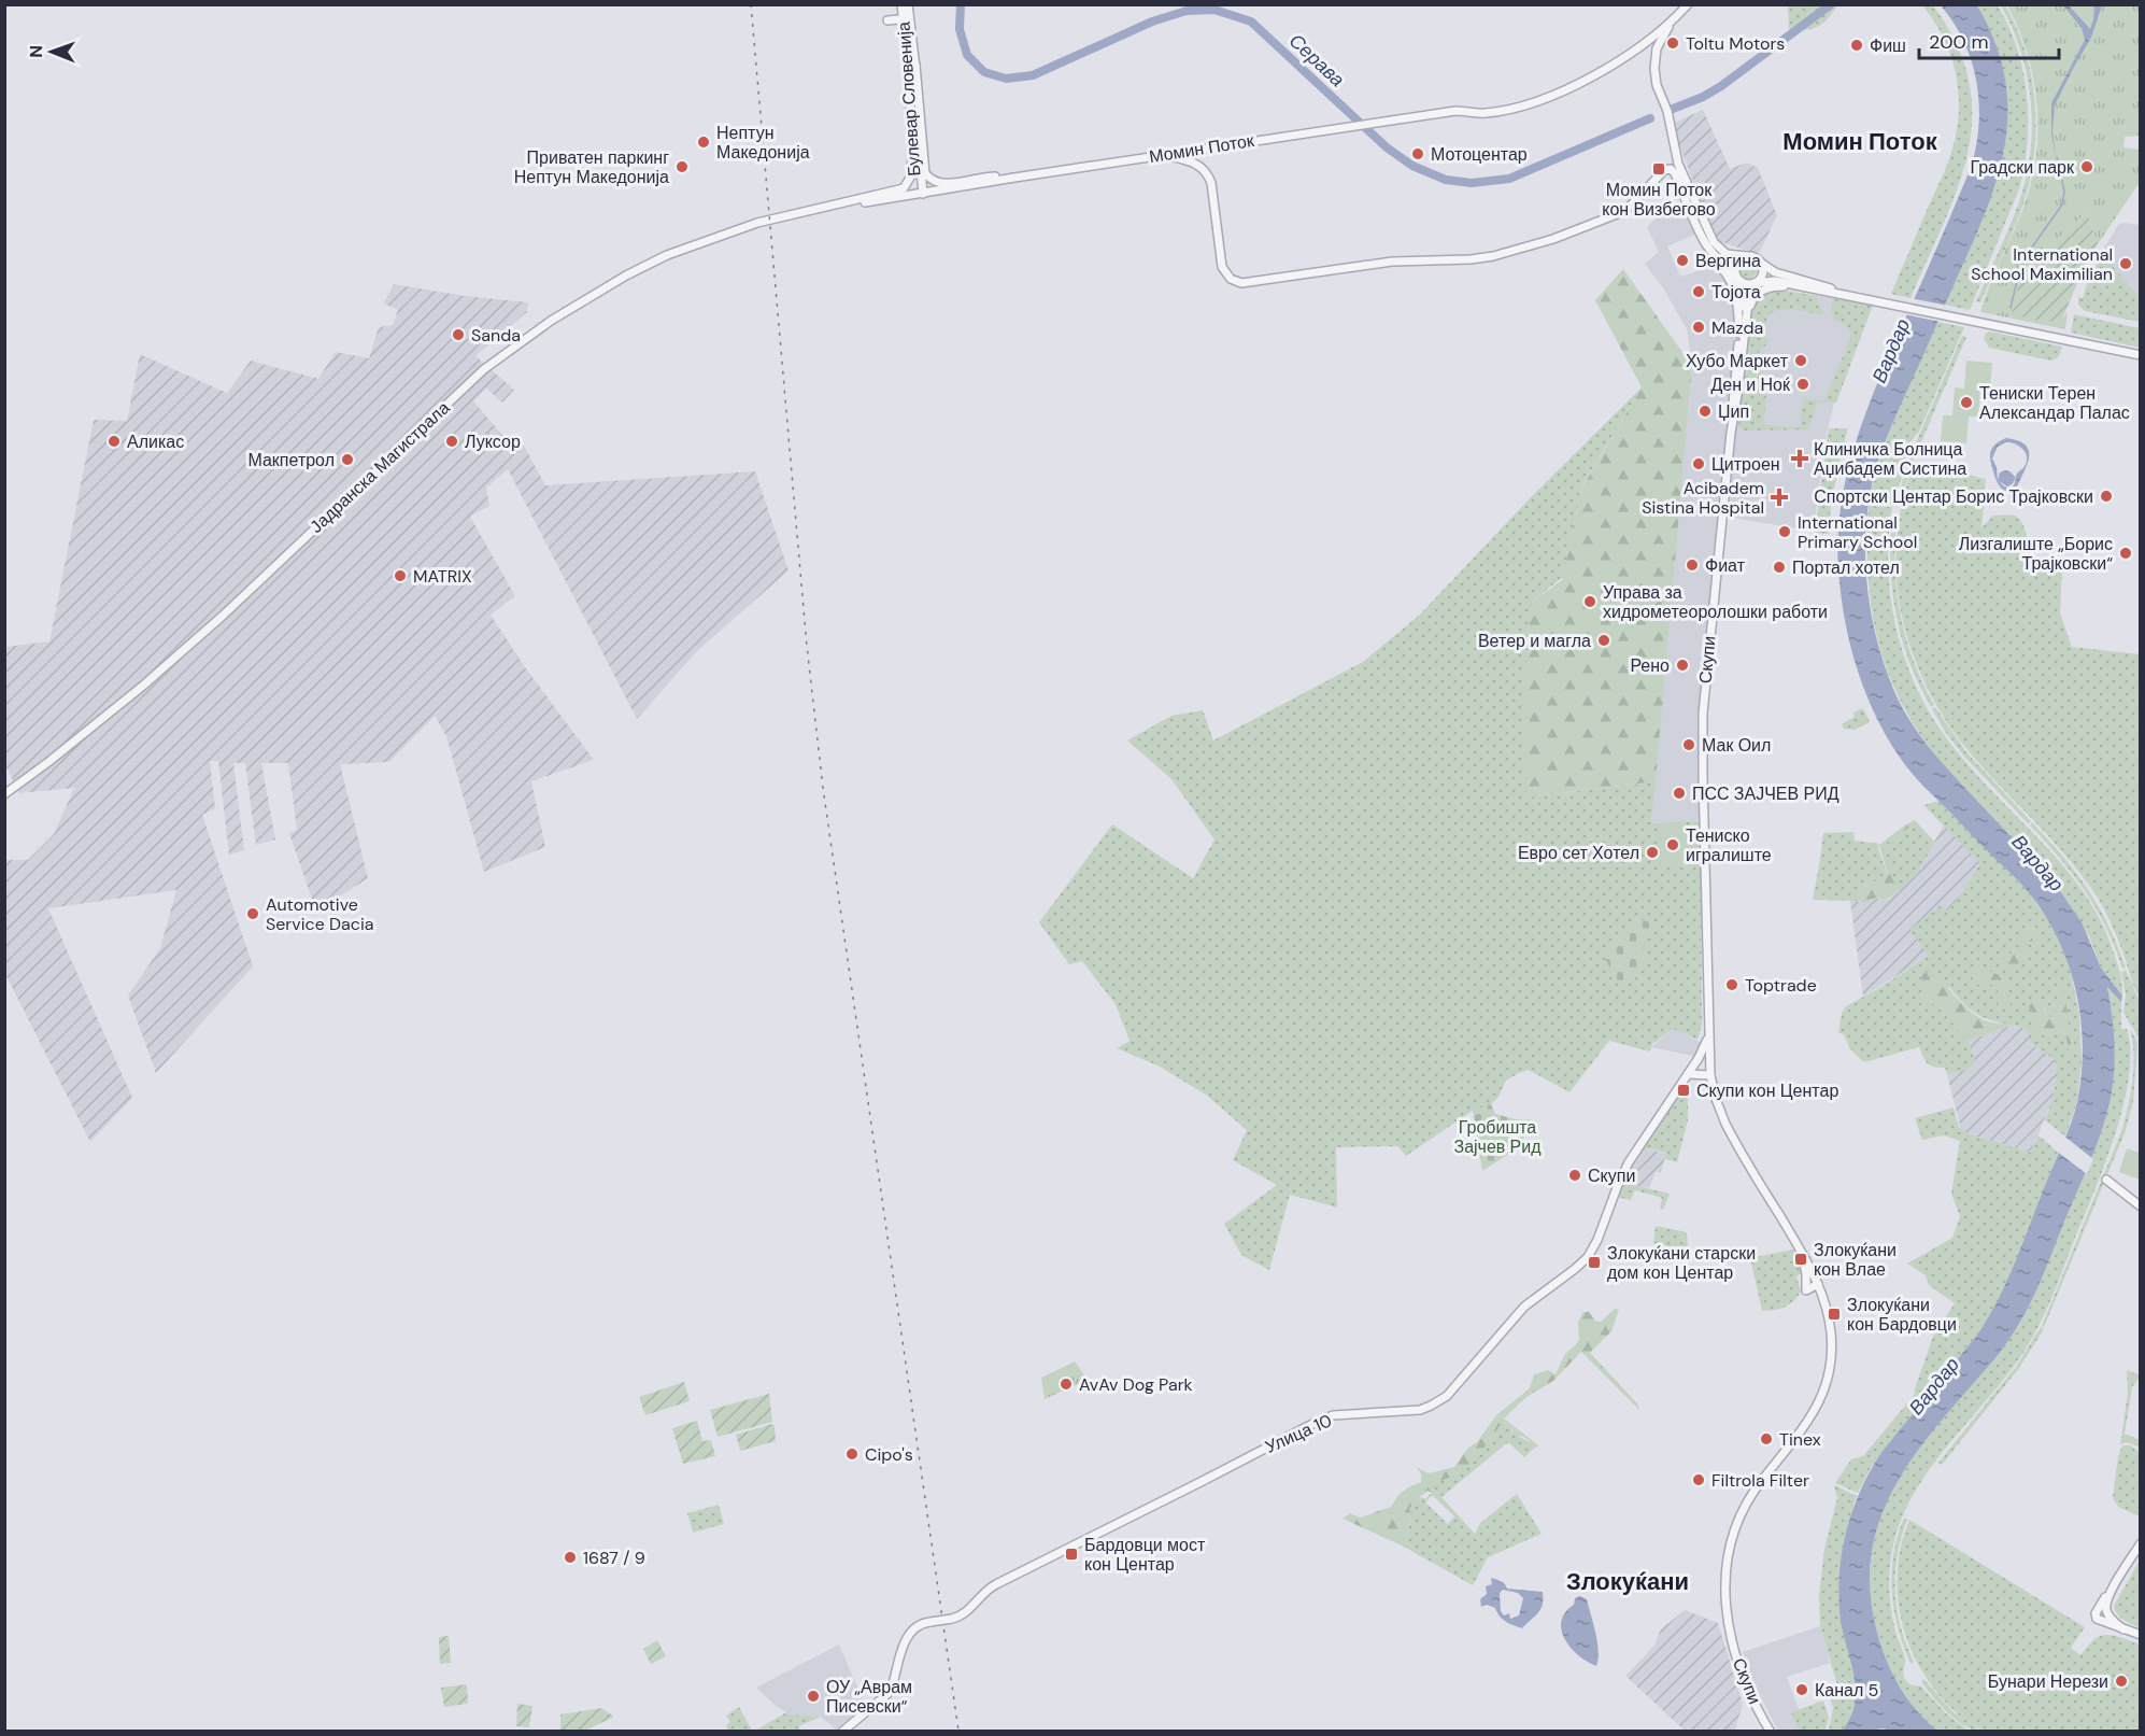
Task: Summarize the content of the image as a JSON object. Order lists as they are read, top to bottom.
{
  "streets": {
    "street": [
      "Булевар Словенија",
      "Момин Поток",
      "Јадранска Магистрала",
      "Скупи",
      "Улица 10"
    ]
  },
  "crossings": [
    ["Булевар Словенија", "Момин Поток"],
    ["Момин Поток", "Јадранска Магистрала"],
    ["Скупи", "Улица 10"]
  ],
  "districts": ["Момин Поток", "Злокуќани"],
  "water": ["Серава", "Вардар"],
  "parks": ["Гробишта Зајчев Рид"],
  "places": {
    "other": [
      "Toltu Motors",
      "Фиш",
      "Нептун Македонија",
      "Мотоцентар",
      "Приватен паркинг Нептун Македонија",
      "Градски парк",
      "Вергина",
      "International School Maximilian",
      "Тојота",
      "Mazda",
      "Sanda",
      "Хубо Маркет",
      "Ден и Ноќ",
      "Тениски Терен Александар Палас",
      "Џип",
      "Аликас",
      "Луксор",
      "Макпетрол",
      "Цитроен",
      "Спортски Центар Борис Трајковски",
      "International Primary School",
      "Лизгалиште „Борис Трајковски“",
      "Фиат",
      "Портал хотел",
      "MATRIX",
      "Управа за хидрометеоролошки работи",
      "Ветер и магла",
      "Рено",
      "Мак Оил",
      "ПСС ЗАЈЧЕВ РИД",
      "Тениско игралиште",
      "Евро сет Хотел",
      "Automotive Service Dacia",
      "Toptrade",
      "Скупи",
      "AvAv Dog Park",
      "Tinex",
      "Cipo's",
      "Filtrola Filter",
      "1687 / 9",
      "Бунари Нерези",
      "Канал 5",
      "ОУ „Аврам Писевски“"
    ],
    "transit": [
      "Момин Поток кон Визбегово",
      "Скупи кон Центар",
      "Злокуќани кон Влае",
      "Злокуќани старски дом кон Центар",
      "Злокуќани кон Бардовци",
      "Бардовци мост кон Центар"
    ],
    "health": ["Клиничка Болница Аџибадем Систина", "Acibadem Sistina Hospital"]
  },
  "scale_bar": "200 m",
  "north": "left"
}
